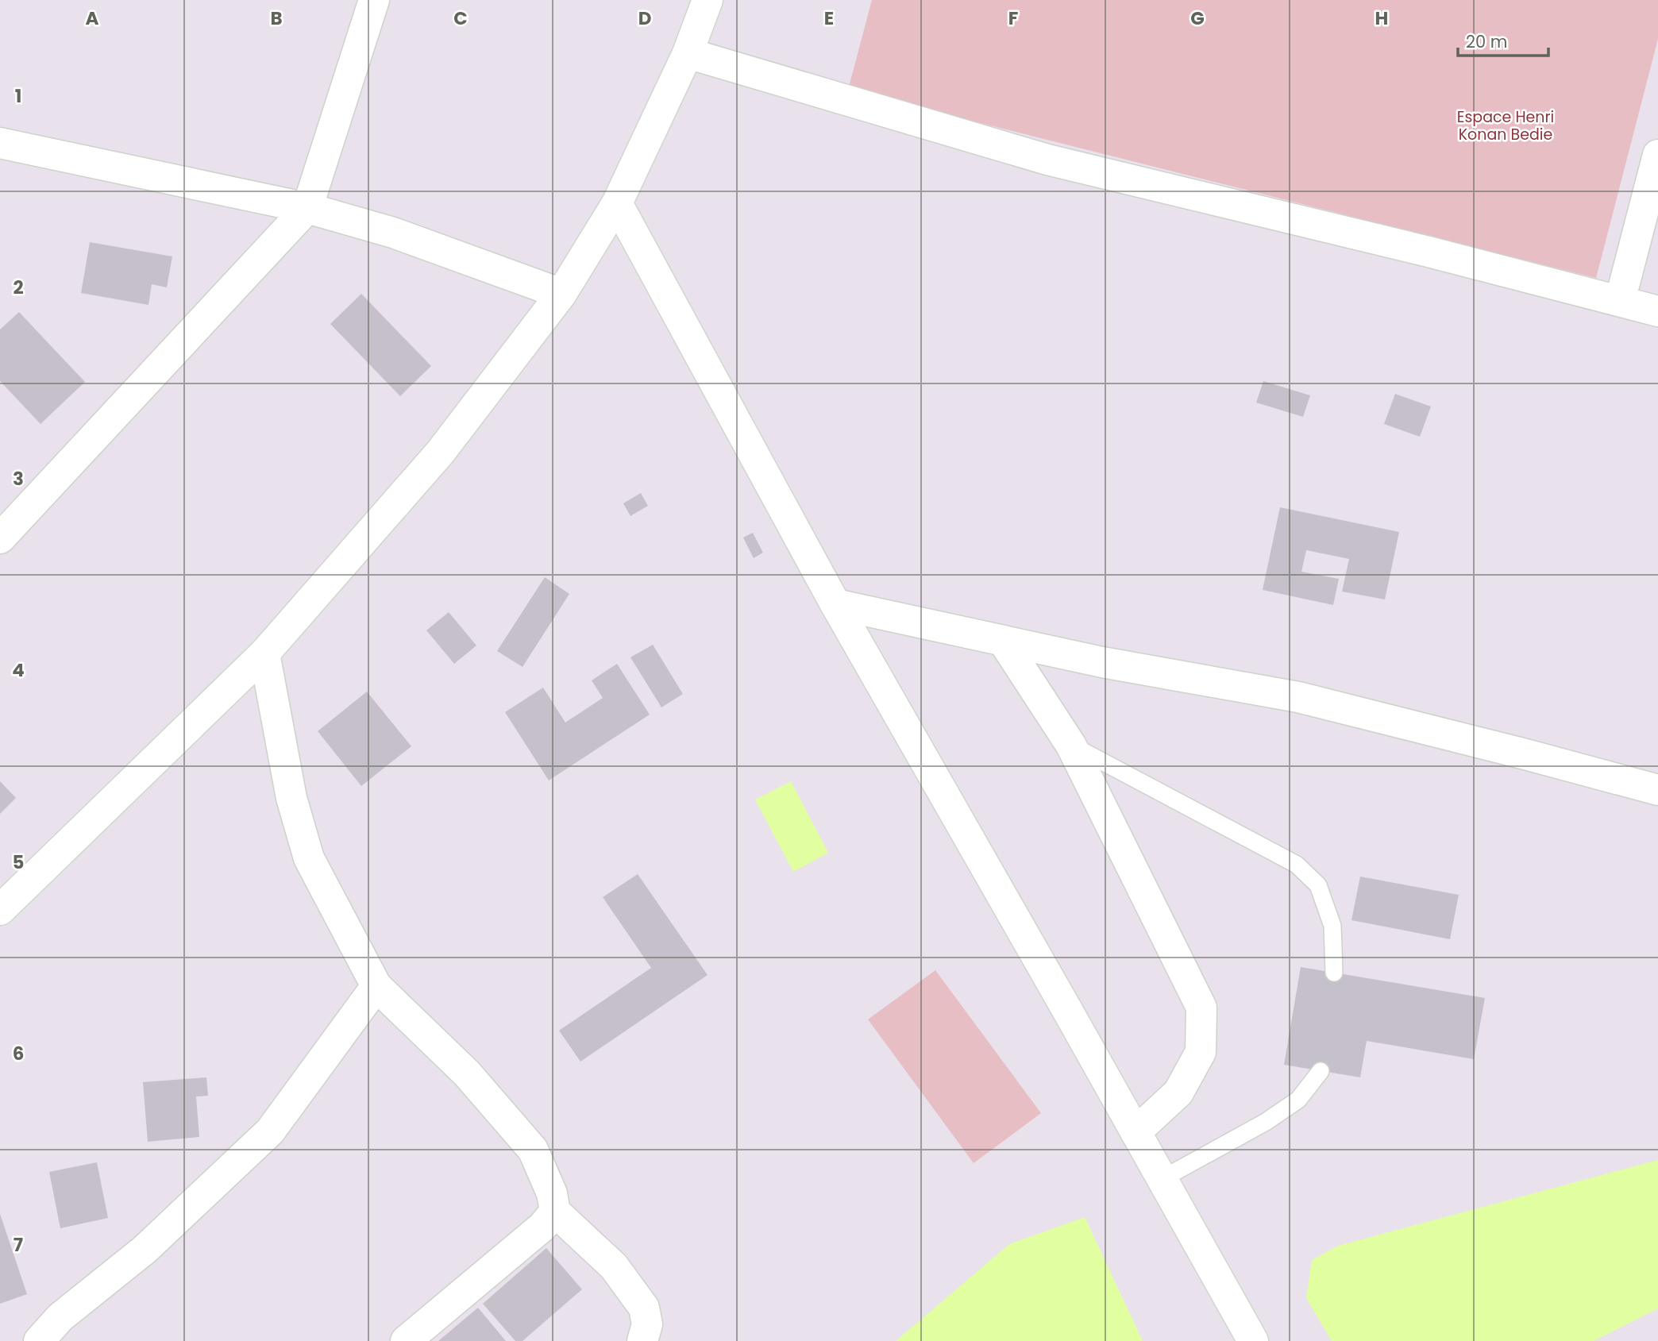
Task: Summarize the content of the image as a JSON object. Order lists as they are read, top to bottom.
{
  "parks": ["Espace Henri Konan Bedie"],
  "scale_bar": "20 m",
  "grid": {
    "columns": [
      "A",
      "B",
      "C",
      "D",
      "E",
      "F",
      "G",
      "H"
    ],
    "rows": [
      "1",
      "2",
      "3",
      "4",
      "5",
      "6",
      "7"
    ]
  }
}
